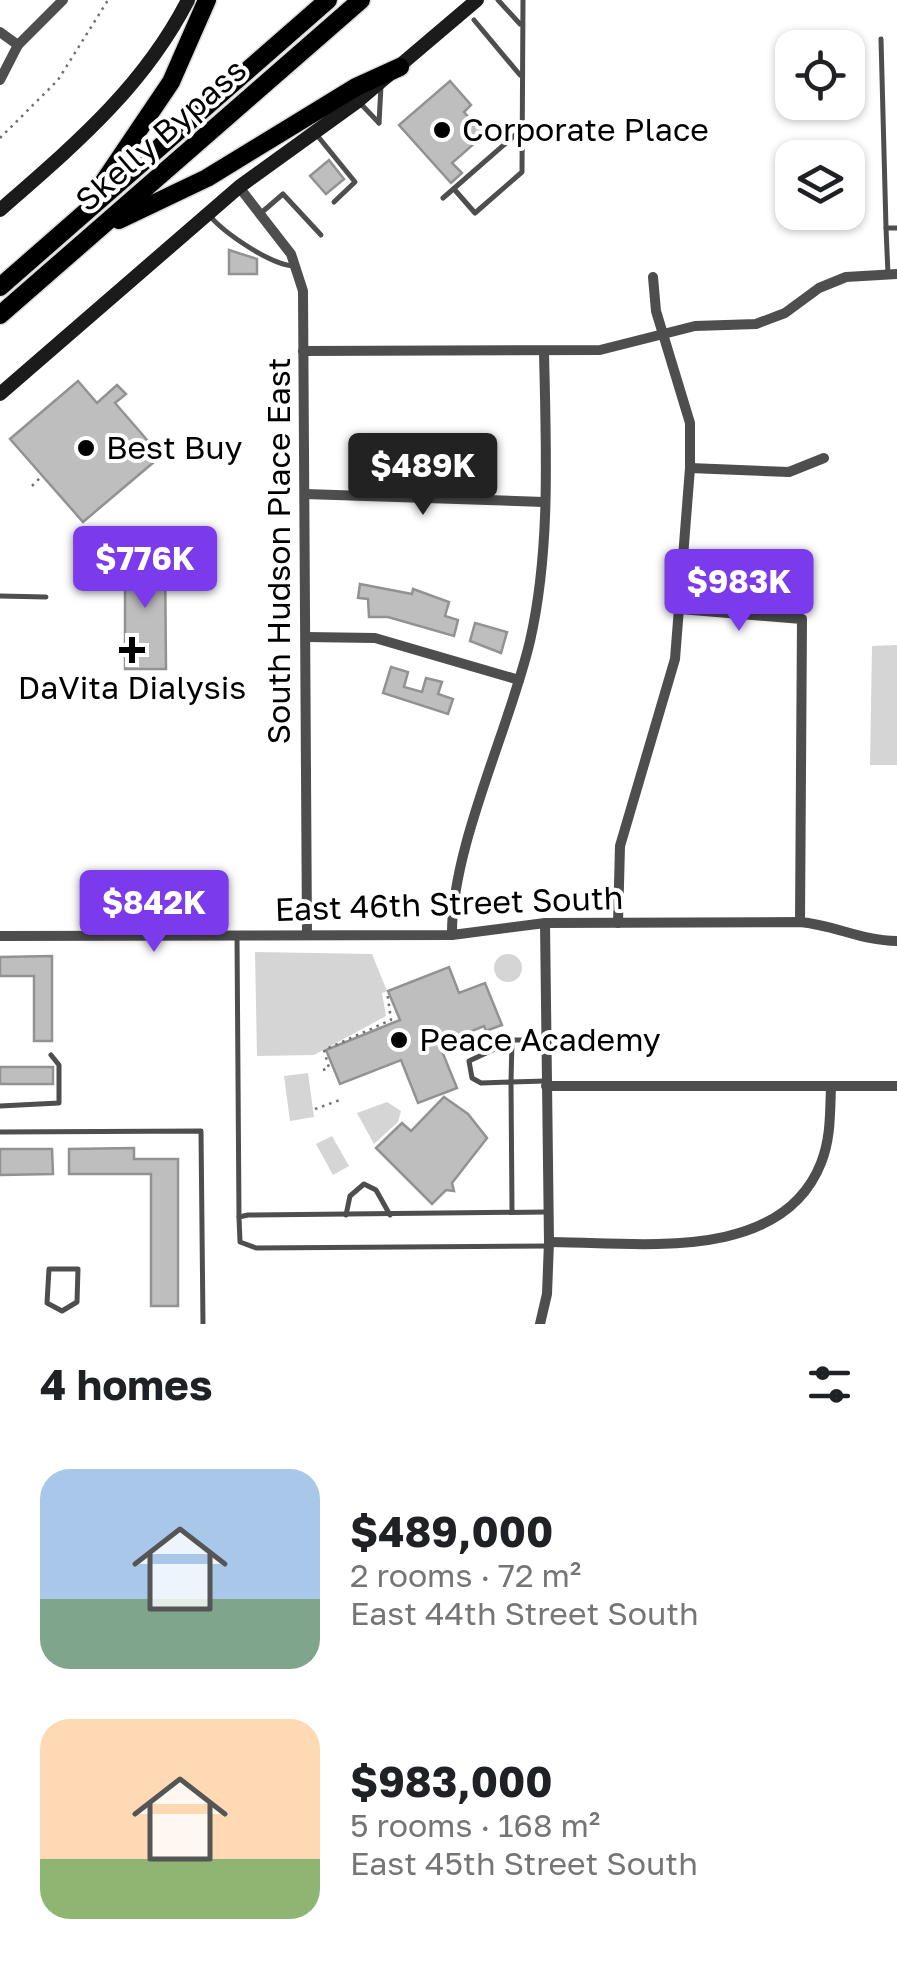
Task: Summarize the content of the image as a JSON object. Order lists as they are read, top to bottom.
{
  "streets": {
    "highway": ["Skelly Bypass"],
    "street": ["South Hudson Place East", "East 46th Street South"]
  },
  "crossings": [
    ["South Hudson Place East", "East 46th Street South"]
  ],
  "places": {
    "other": ["Corporate Place", "Best Buy", "Peace Academy"],
    "health": ["DaVita Dialysis"]
  },
  "page": {
    "price": [
      "$489K",
      "$776K",
      "$983K",
      "$842K"
    ],
    "heading": "4 homes",
    "list": [
      {
        "name": "$489,000",
        "note": "2 rooms · 72 m² · East 44th Street South"
      },
      {
        "name": "$983,000",
        "note": "5 rooms · 168 m² · East 45th Street South"
      }
    ]
  }
}
